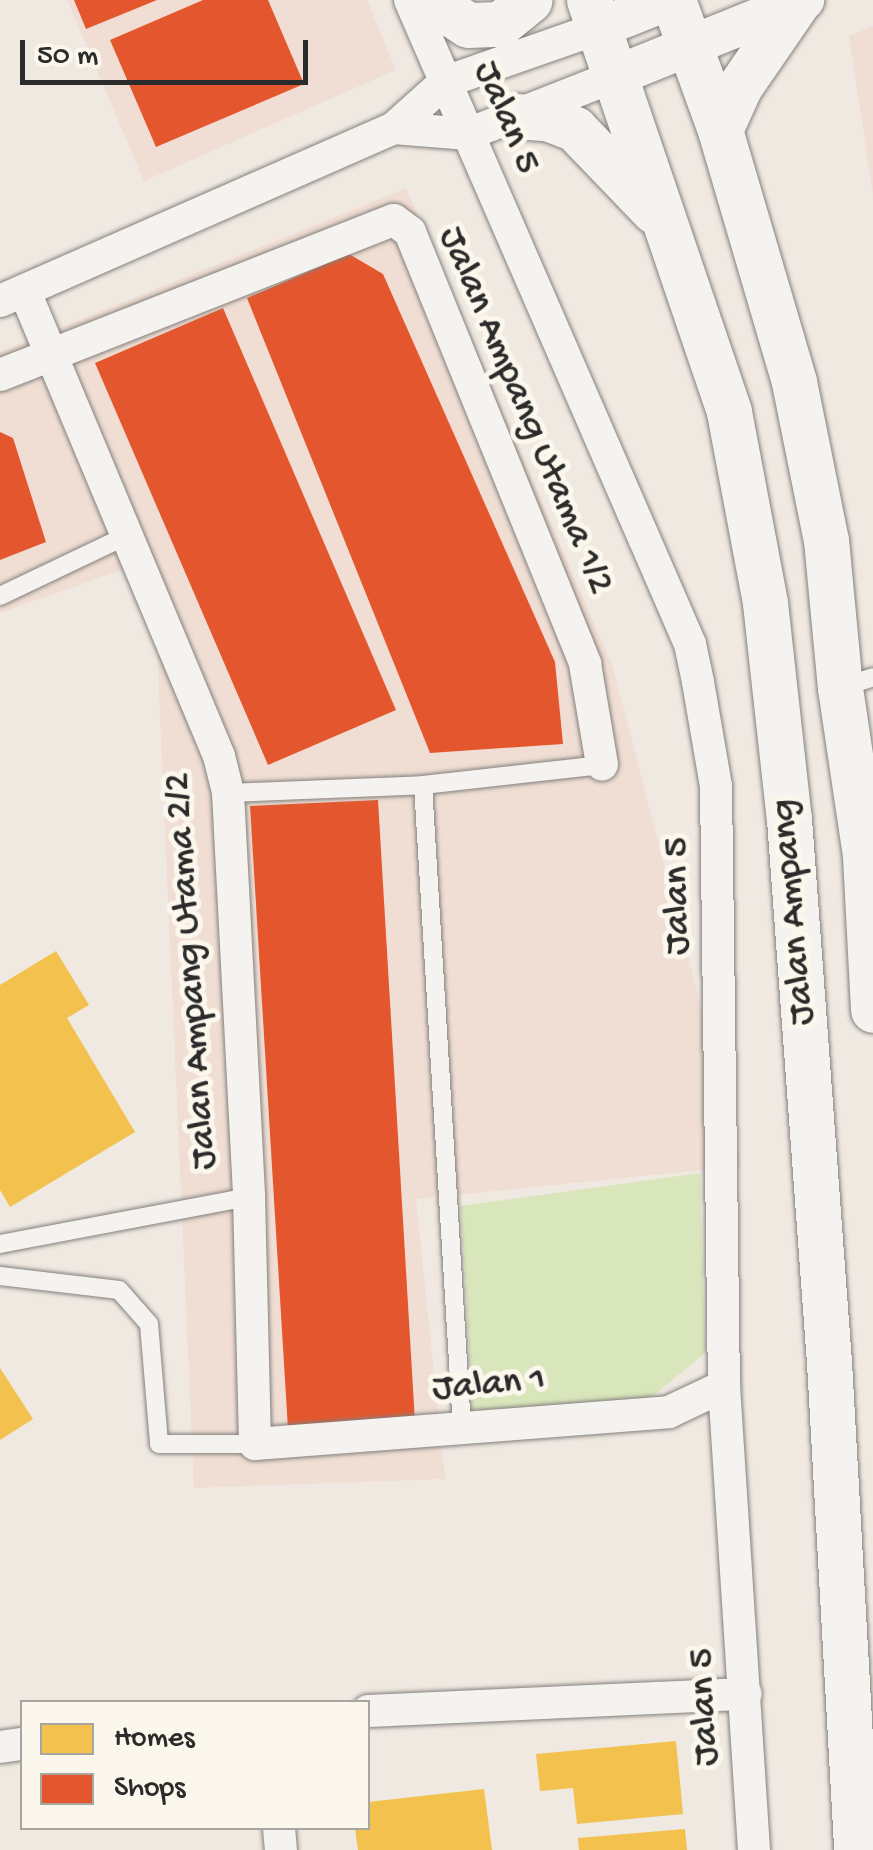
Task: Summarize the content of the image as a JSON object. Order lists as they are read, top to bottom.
{
  "streets": {
    "main road": ["Jalan Ampang"],
    "street": [
      "Jalan 5",
      "Jalan Ampang Utama 1/2",
      "Jalan Ampang Utama 2/2",
      "Jalan 1"
    ]
  },
  "crossings": [
    ["Jalan 5", "Jalan 1"],
    ["Jalan Ampang Utama 1/2", "Jalan Ampang Utama 2/2"],
    ["Jalan Ampang Utama 2/2", "Jalan 1"]
  ],
  "legend": ["Homes", "Shops"],
  "scale_bar": "50 m"
}
